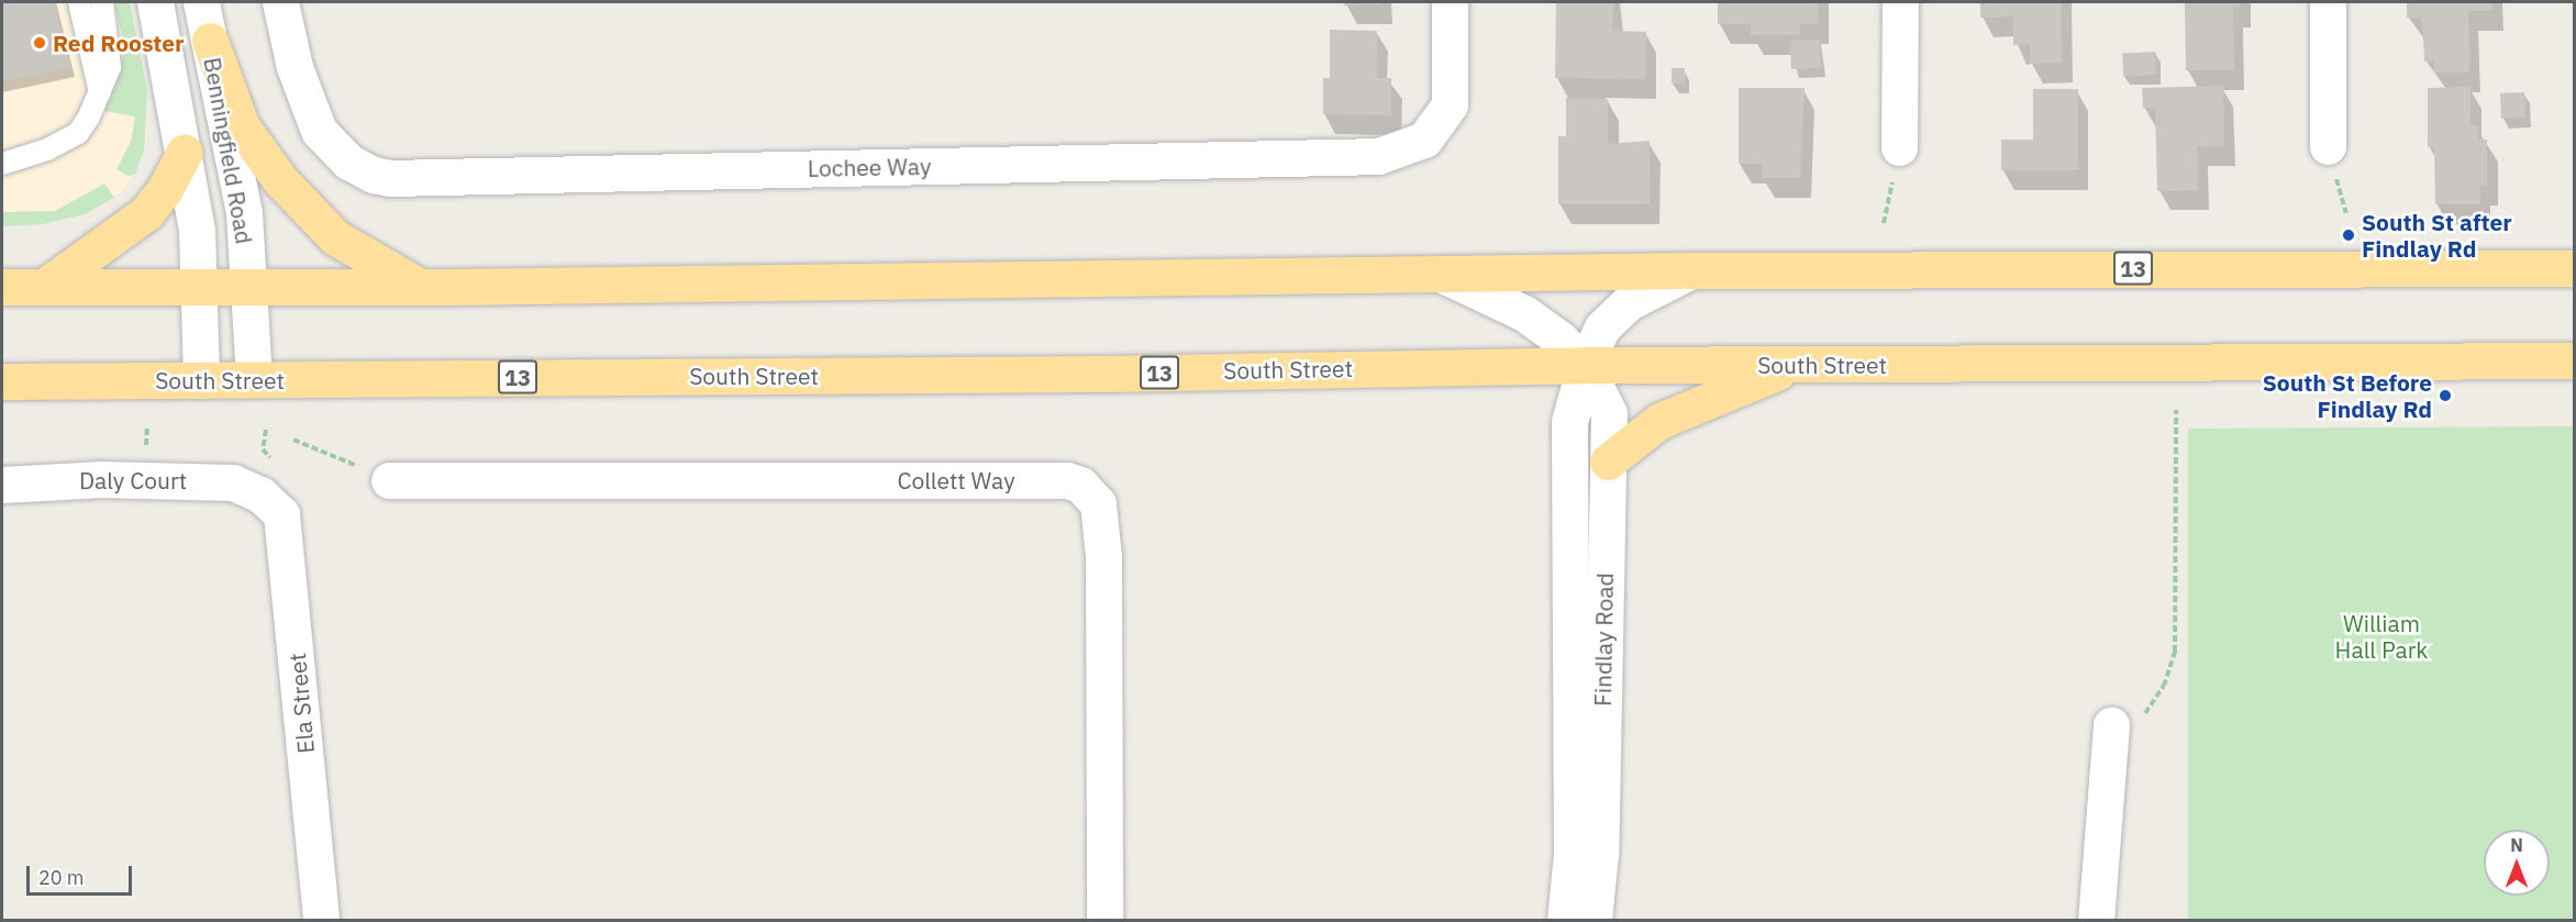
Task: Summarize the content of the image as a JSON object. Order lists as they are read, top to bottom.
{
  "streets": {
    "highway": ["13", "South Street"],
    "street": [
      "Benningfield Road",
      "Lochee Way",
      "Daly Court",
      "Collett Way",
      "Findlay Road",
      "Ela Street"
    ]
  },
  "crossings": [
    ["Benningfield Road", "13"],
    ["Benningfield Road", "South Street"],
    ["13", "Findlay Road"],
    ["South Street", "Findlay Road"],
    ["Daly Court", "Ela Street"]
  ],
  "parks": ["William Hall Park"],
  "places": ["Red Rooster", "South St after Findlay Rd", "South St Before Findlay Rd"],
  "scale_bar": "20 m",
  "north": "top"
}
